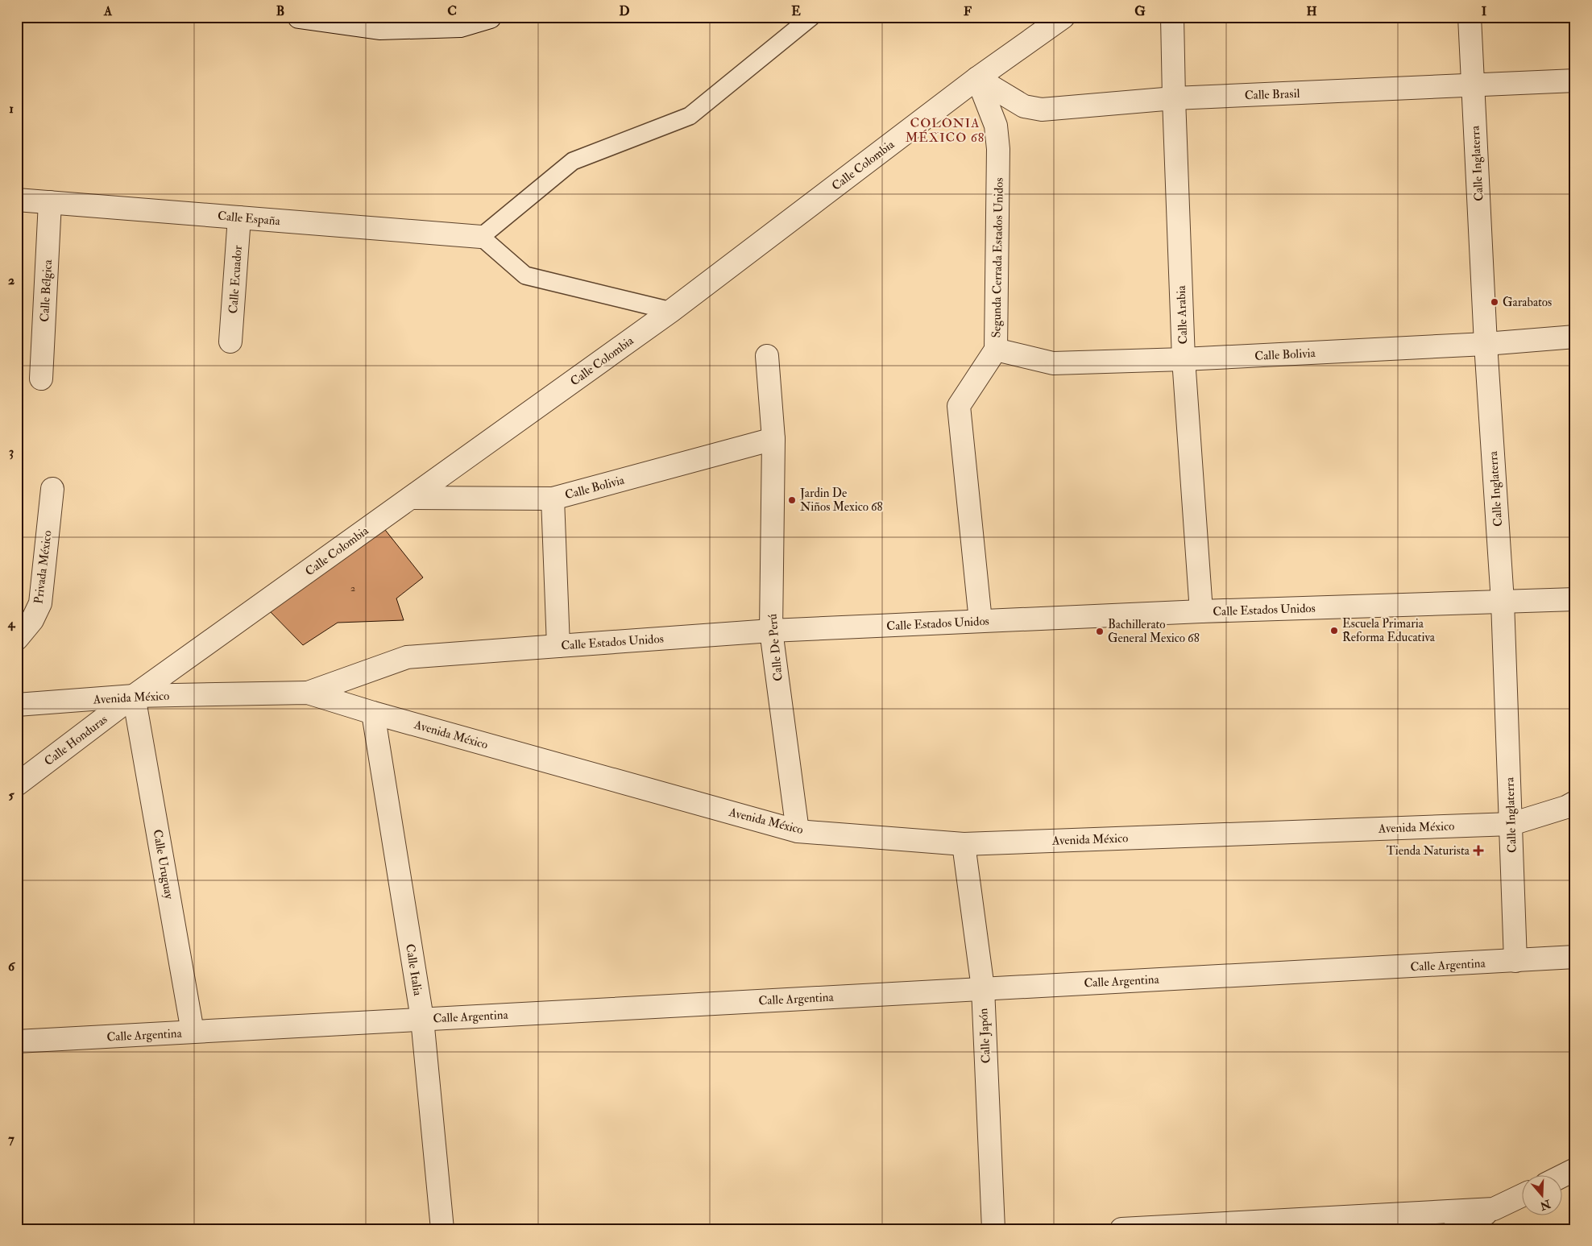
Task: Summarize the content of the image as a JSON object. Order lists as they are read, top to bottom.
{
  "streets": {
    "street": [
      "Calle Brasil",
      "Calle Inglaterra",
      "Calle Colombia",
      "Calle España",
      "Segunda Cerrada Estados Unidos",
      "Calle Ecuador",
      "Calle Bélgica",
      "Calle Arabia",
      "Calle Bolivia",
      "Privada México",
      "Calle Estados Unidos",
      "Calle De Perú",
      "Avenida México",
      "Calle Honduras",
      "Calle Uruguay",
      "Calle Argentina",
      "Calle Italia",
      "Calle Japón"
    ]
  },
  "crossings": [
    ["Calle Brasil", "Calle Inglaterra"],
    ["Calle Brasil", "Calle Colombia"],
    ["Calle Brasil", "Segunda Cerrada Estados Unidos"],
    ["Calle Brasil", "Calle Arabia"],
    ["Calle Inglaterra", "Calle Bolivia"],
    ["Calle Inglaterra", "Calle Estados Unidos"],
    ["Calle Inglaterra", "Avenida México"],
    ["Calle Inglaterra", "Calle Argentina"],
    ["Calle Colombia", "Segunda Cerrada Estados Unidos"],
    ["Calle Colombia", "Calle Bolivia"],
    ["Calle Colombia", "Avenida México"],
    ["Calle Colombia", "Calle Honduras"],
    ["Calle Colombia", "Calle Uruguay"],
    ["Calle España", "Calle Ecuador"],
    ["Calle España", "Calle Bélgica"],
    ["Segunda Cerrada Estados Unidos", "Calle Bolivia"],
    ["Segunda Cerrada Estados Unidos", "Calle Estados Unidos"],
    ["Calle Arabia", "Calle Bolivia"],
    ["Calle Arabia", "Calle Estados Unidos"],
    ["Calle Bolivia", "Calle De Perú"],
    ["Calle Estados Unidos", "Calle De Perú"],
    ["Calle Estados Unidos", "Avenida México"],
    ["Calle De Perú", "Avenida México"],
    ["Avenida México", "Calle Honduras"],
    ["Avenida México", "Calle Uruguay"],
    ["Avenida México", "Calle Italia"],
    ["Avenida México", "Calle Japón"],
    ["Calle Honduras", "Calle Uruguay"],
    ["Calle Uruguay", "Calle Argentina"],
    ["Calle Argentina", "Calle Italia"],
    ["Calle Argentina", "Calle Japón"]
  ],
  "districts": ["COLONIA MÉXICO 68"],
  "places": {
    "other": [
      "Garabatos",
      "Jardin De Niños Mexico 68",
      "Escuela Primaria Reforma Educativa",
      "Bachillerato General Mexico 68"
    ],
    "health": ["Tienda Naturista"]
  },
  "house_numbers": ["2"],
  "north": "bottom",
  "grid": {
    "columns": [
      "A",
      "B",
      "C",
      "D",
      "E",
      "F",
      "G",
      "H",
      "I"
    ],
    "rows": [
      "1",
      "2",
      "3",
      "4",
      "5",
      "6",
      "7"
    ]
  }
}
